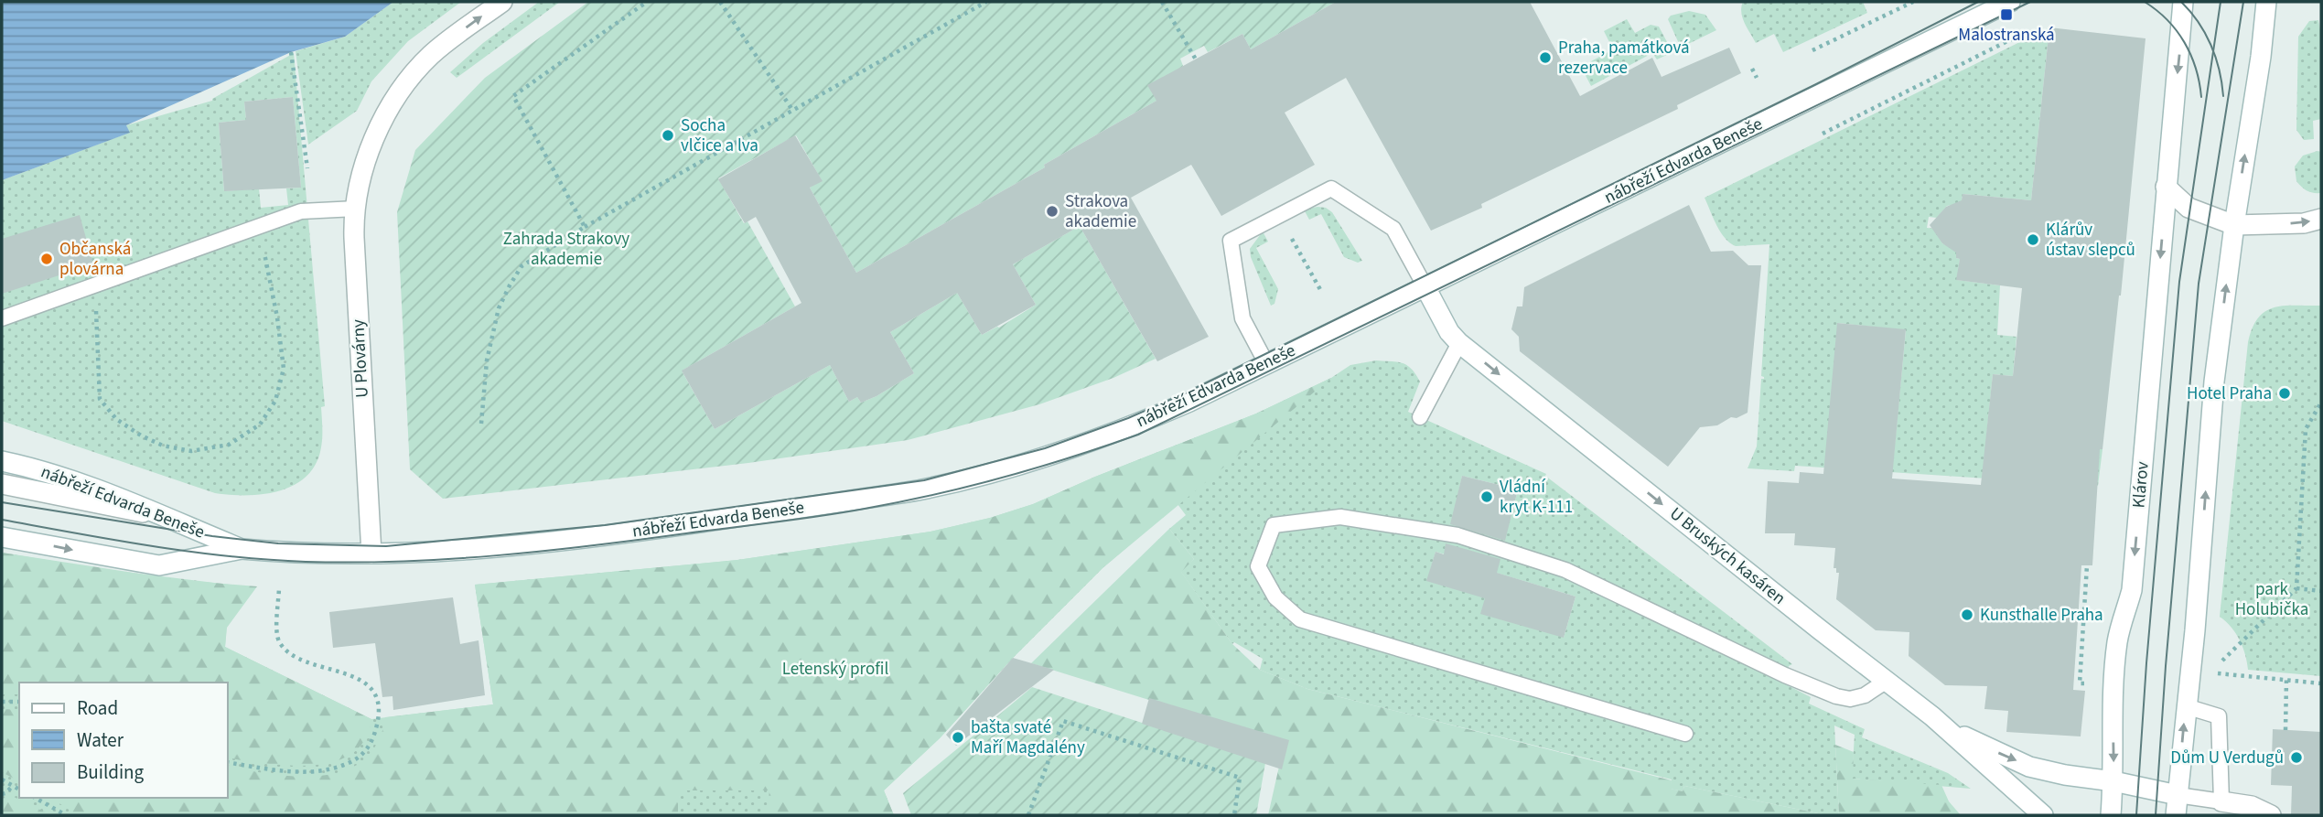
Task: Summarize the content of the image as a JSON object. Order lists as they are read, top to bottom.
{
  "streets": {
    "main road": [
      "nábřeží Edvarda Beneše",
      "U Plovárny",
      "Klárov",
      "U Bruských kasáren"
    ]
  },
  "crossings": [
    ["nábřeží Edvarda Beneše", "U Plovárny"],
    ["nábřeží Edvarda Beneše", "U Bruských kasáren"]
  ],
  "one_way": ["U Plovárny", "U Bruských kasáren"],
  "parks": ["Zahrada Strakovy akademie", "park Holubička", "Letenský profil"],
  "places": {
    "transit": ["Malostranská"],
    "other": [
      "Praha, památková rezervace",
      "Socha vlčice a lva",
      "Strakova akademie",
      "Klárův ústav slepců",
      "Občanská plovárna",
      "Hotel Praha",
      "Vládní kryt K-111",
      "Kunsthalle Praha",
      "bašta svaté Maří Magdalény",
      "Dům U Verdugů"
    ]
  },
  "legend": ["Road", "Water", "Building"]
}
